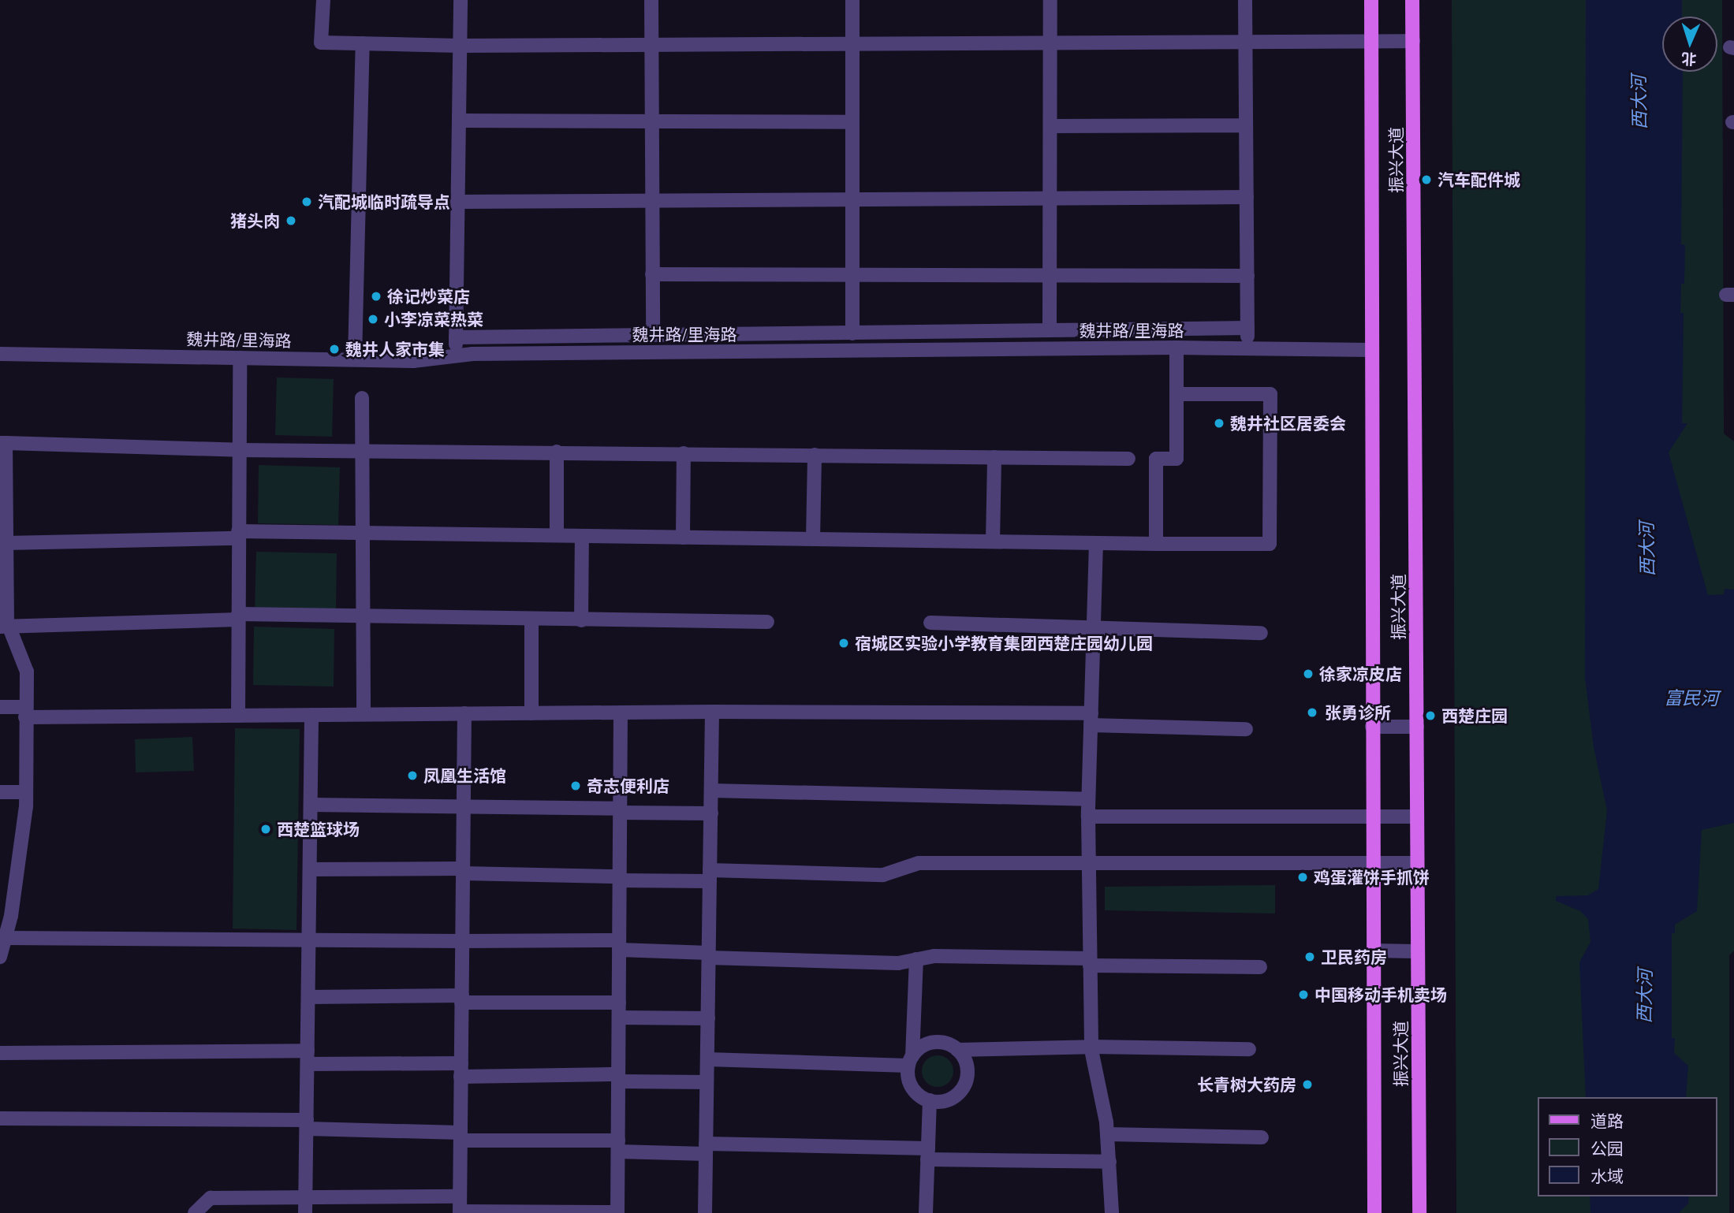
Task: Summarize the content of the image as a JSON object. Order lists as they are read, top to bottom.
{
  "streets": {
    "main road": ["振兴大道"],
    "street": ["魏井路/里海路"]
  },
  "crossings": [
    ["振兴大道", "魏井路/里海路"]
  ],
  "water": ["西大河", "富民河"],
  "places": [
    "汽车配件城",
    "汽配城临时疏导点",
    "猪头肉",
    "徐记炒菜店",
    "小李凉菜热菜",
    "魏井人家市集",
    "魏井社区居委会",
    "宿城区实验小学教育集团西楚庄园幼儿园",
    "徐家凉皮店",
    "张勇诊所",
    "西楚庄园",
    "凤凰生活馆",
    "奇志便利店",
    "西楚篮球场",
    "鸡蛋灌饼手抓饼",
    "卫民药房",
    "中国移动手机卖场",
    "长青树大药房"
  ],
  "legend": ["道路", "公园", "水域"],
  "north": "bottom"
}
